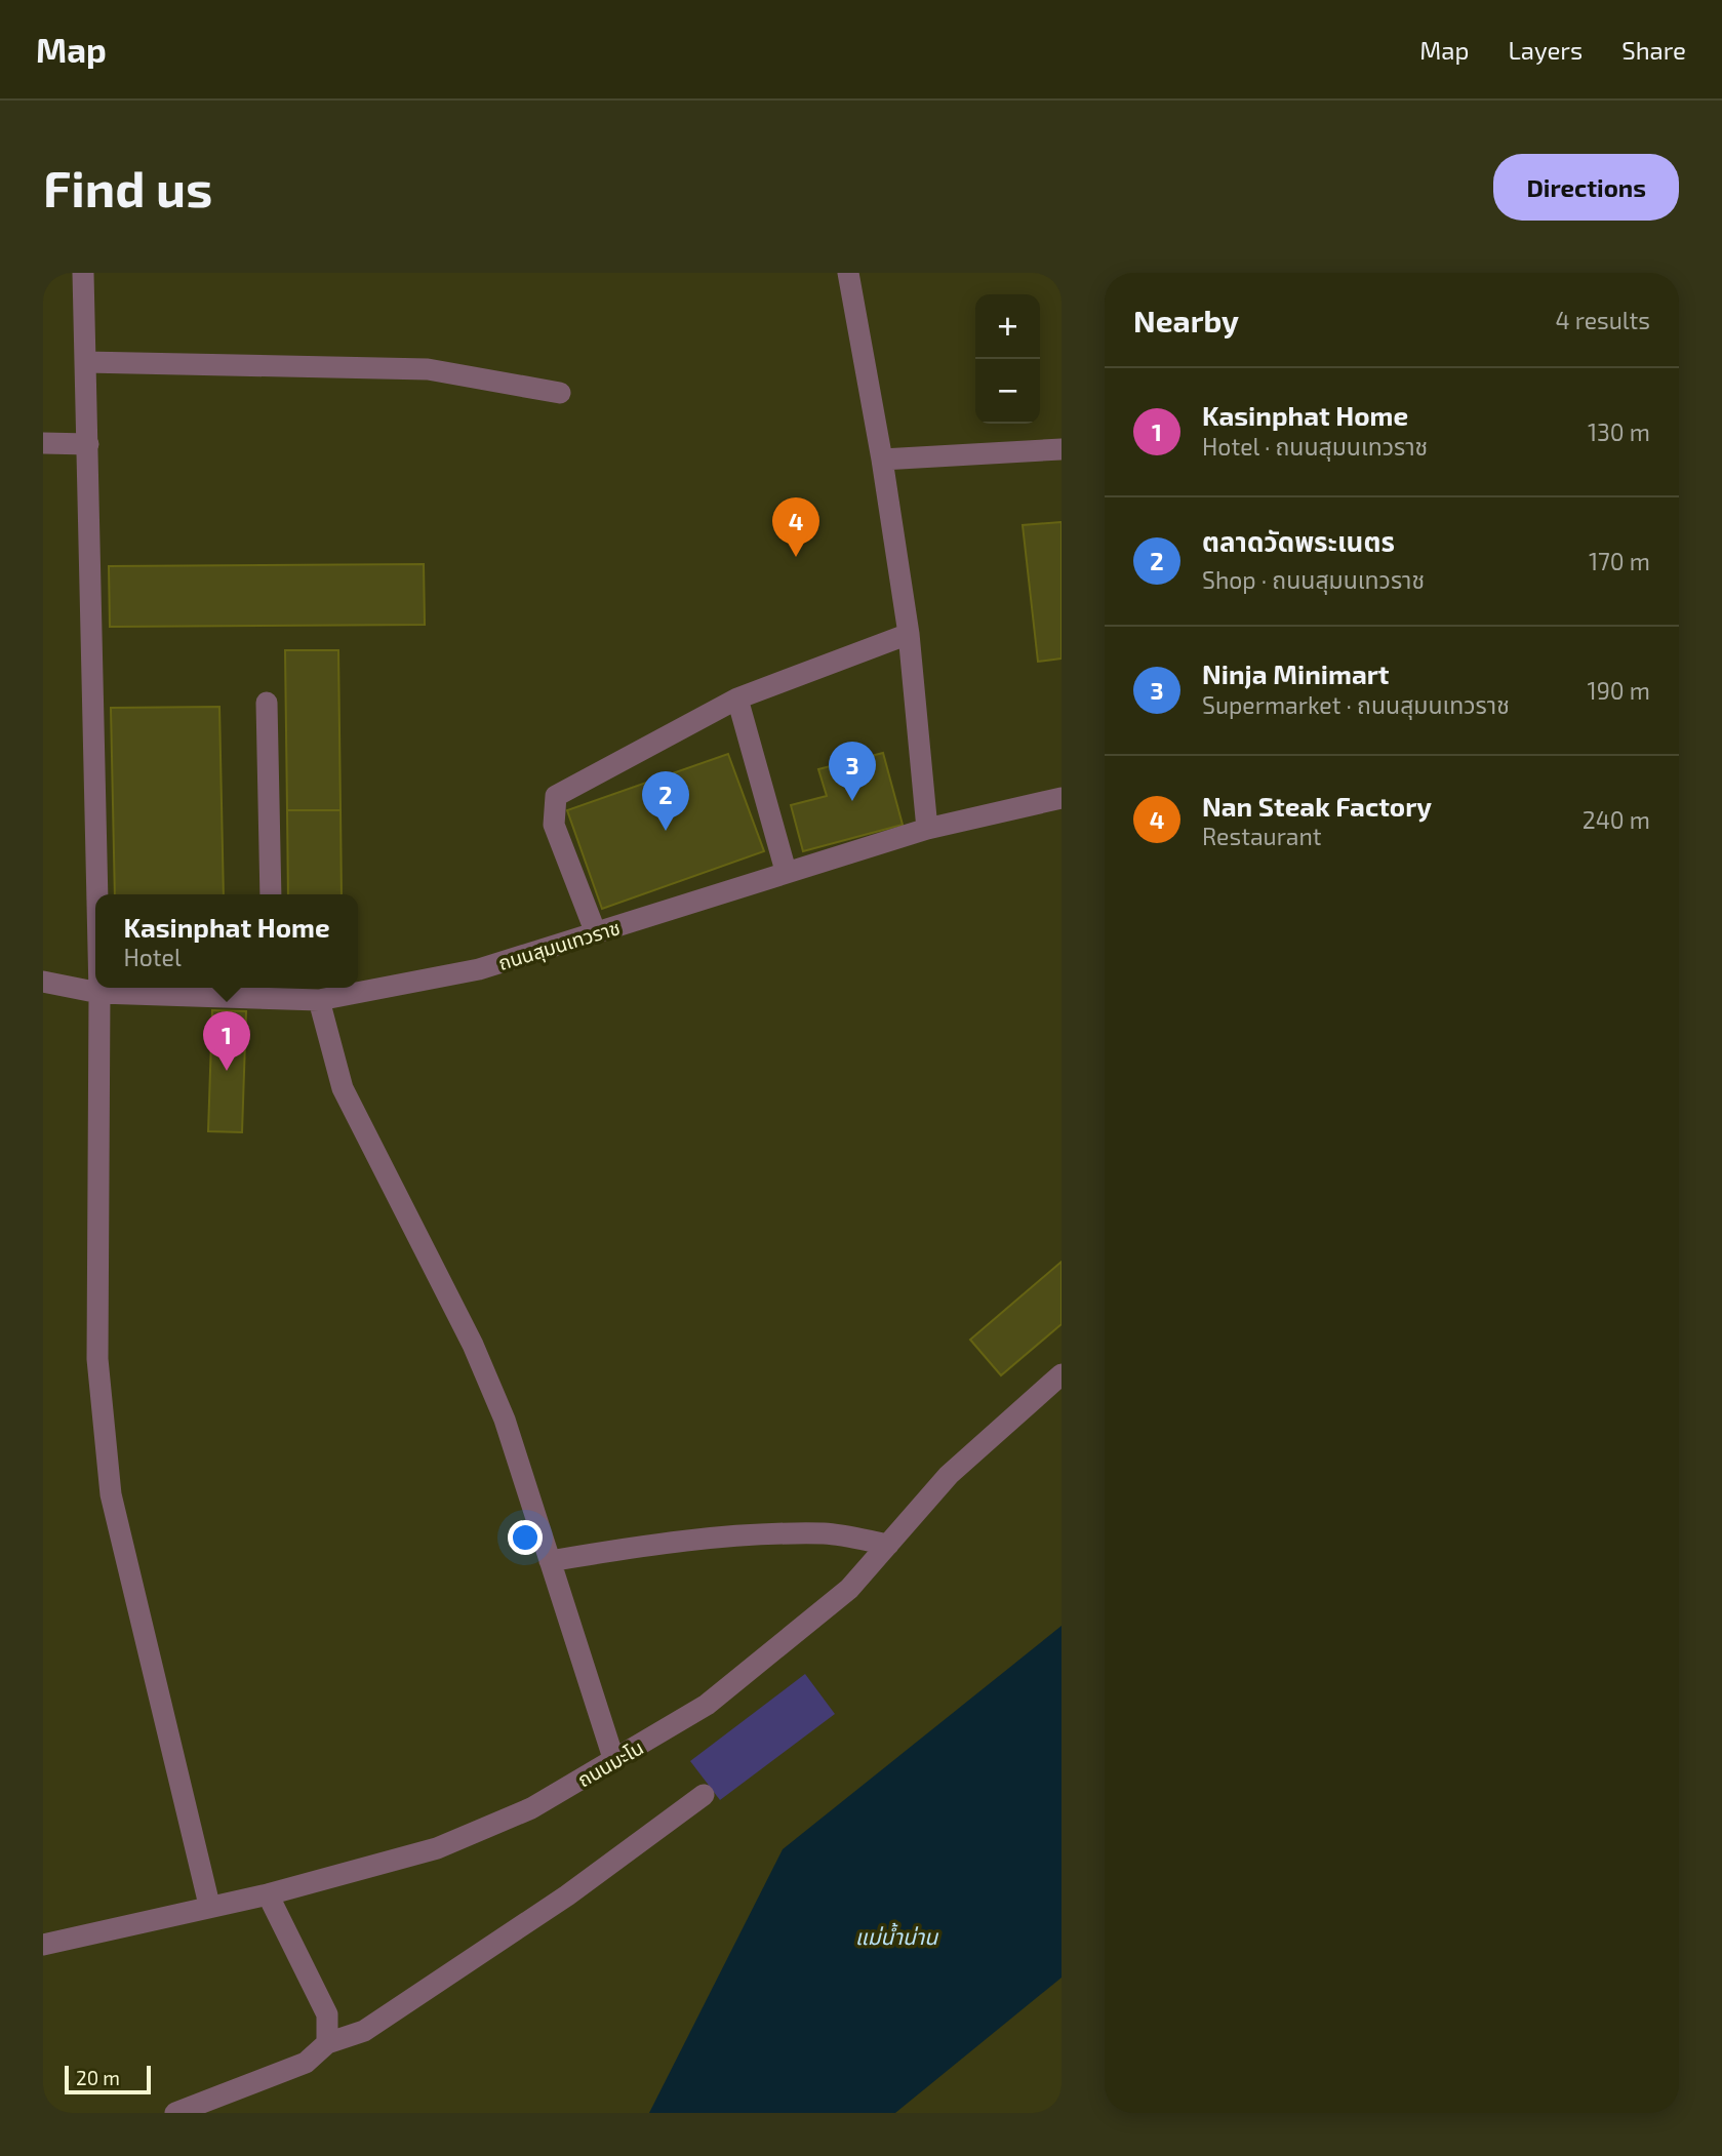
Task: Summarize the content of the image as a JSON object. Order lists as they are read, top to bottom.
{
  "streets": {
    "street": ["ถนนสุมนเทวราช", "ถนนมะโน"]
  },
  "water": ["แม่น้ำน่าน"],
  "scale_bar": "20 m",
  "page": {
    "header": "Map",
    "nav": ["Map", "Layers", "Share"],
    "buttons": "Directions",
    "title": "Find us",
    "heading": ["Nearby", "4 results"],
    "map_buttons": ["+", "−"],
    "list": [
      {
        "mark": "1",
        "name": "Kasinphat Home",
        "note": "Hotel · ถนนสุมนเทวราช",
        "value": "130 m"
      },
      {
        "mark": "2",
        "name": "ตลาดวัดพระเนตร",
        "note": "Shop · ถนนสุมนเทวราช",
        "value": "170 m"
      },
      {
        "mark": "3",
        "name": "Ninja Minimart",
        "note": "Supermarket · ถนนสุมนเทวราช",
        "value": "190 m"
      },
      {
        "mark": "4",
        "name": "Nan Steak Factory",
        "note": "Restaurant",
        "value": "240 m"
      }
    ],
    "pins": [
      "4",
      "3",
      "2",
      "1"
    ],
    "popup": ["Kasinphat Home", "Hotel"],
    "scale": "20 m"
  }
}
